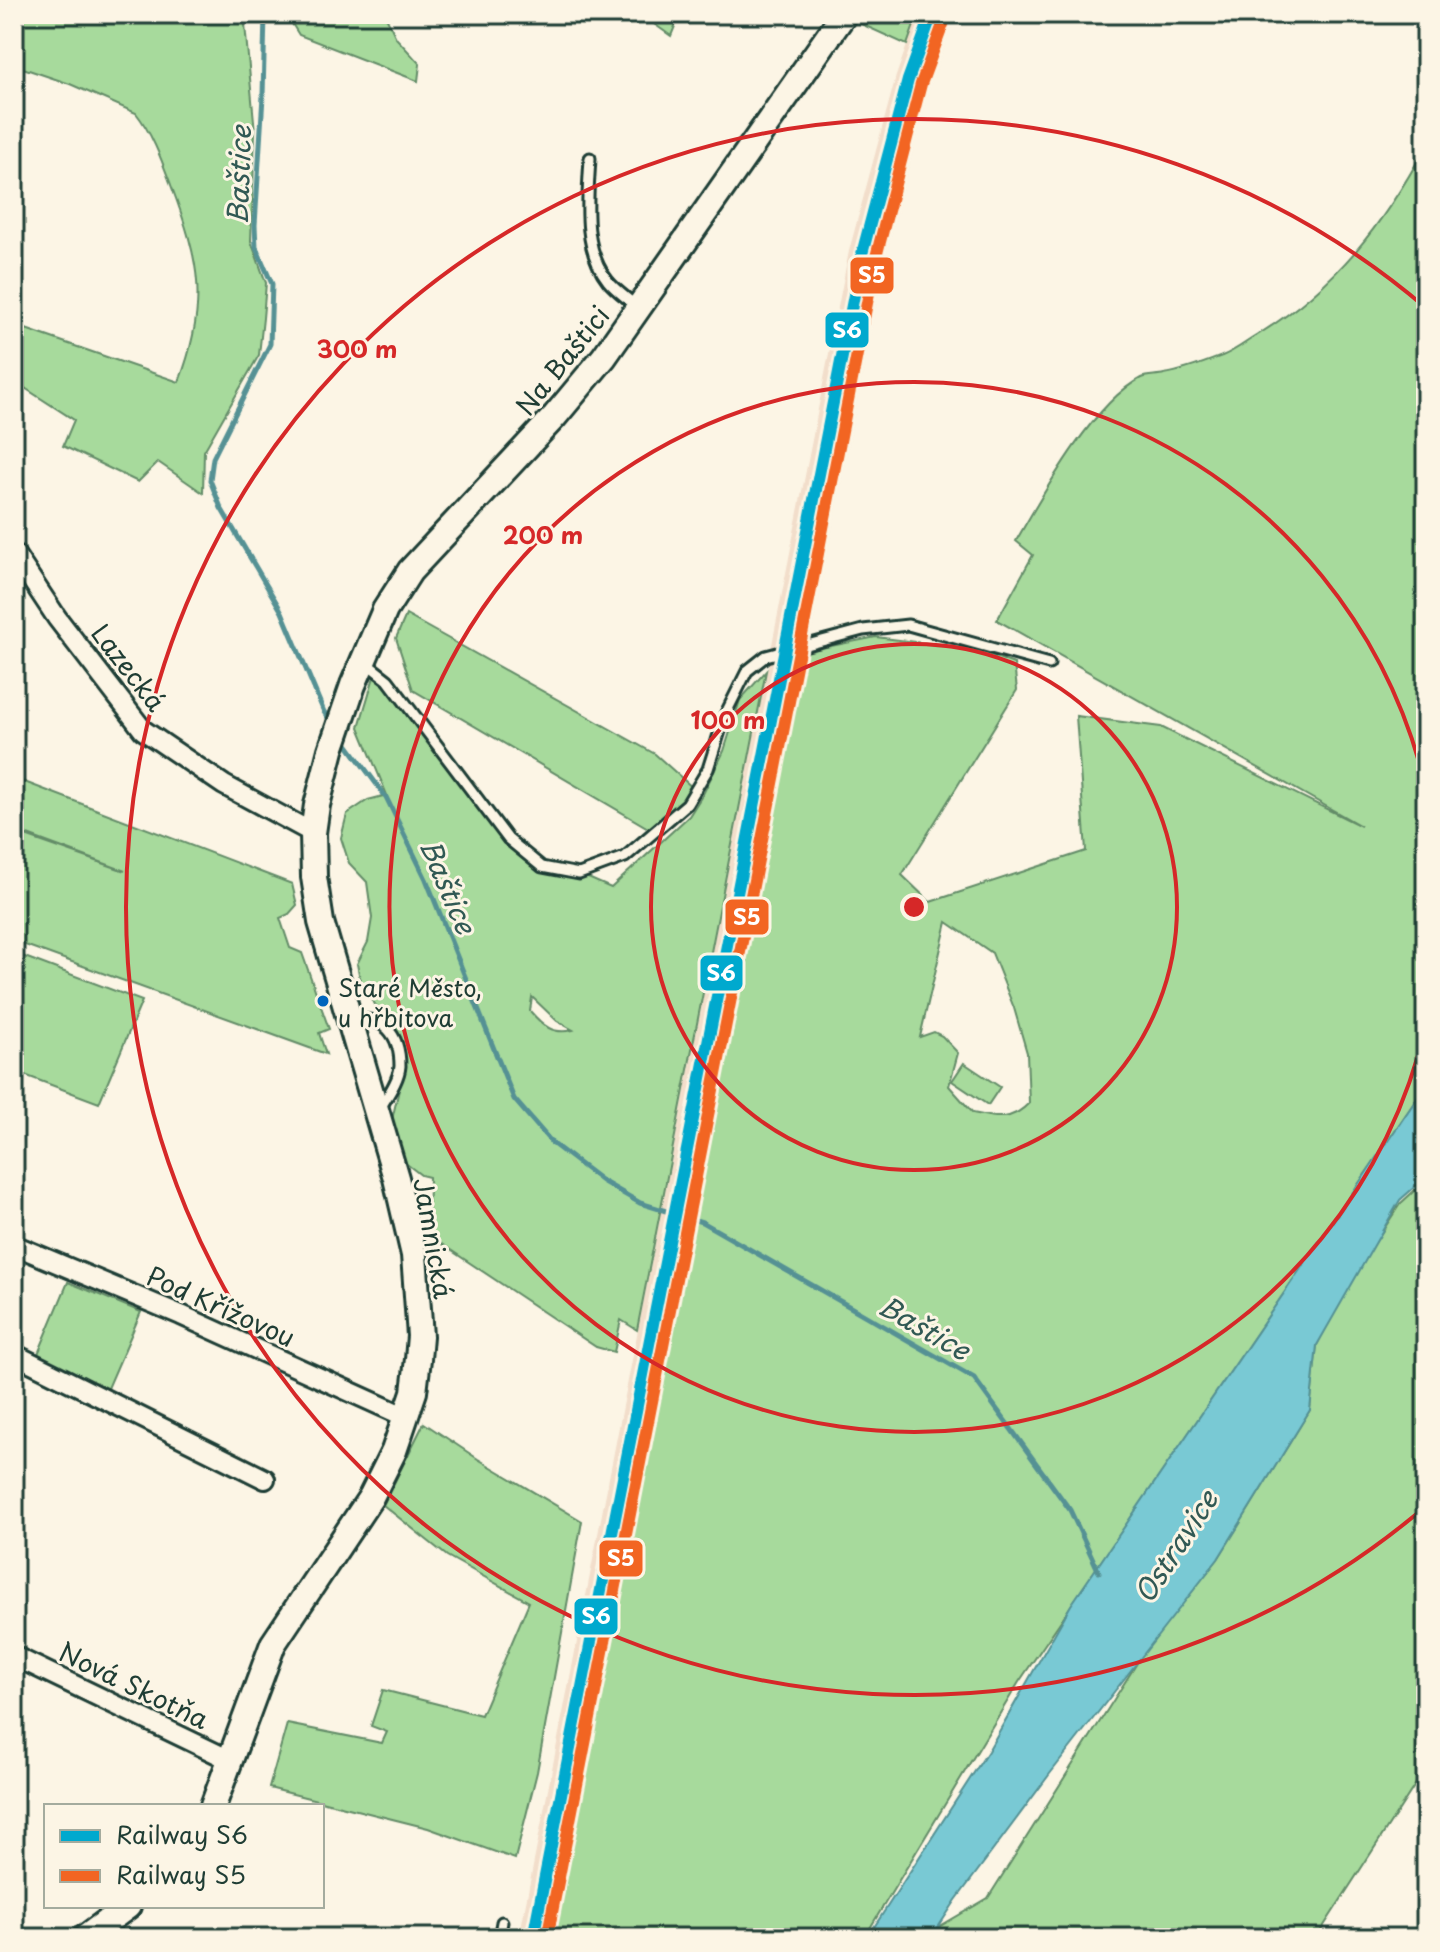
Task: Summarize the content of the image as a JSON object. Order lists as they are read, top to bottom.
{
  "streets": {
    "main road": ["Na Baštici", "Jamnická"],
    "street": ["Lazecká", "Pod Křížovou", "Nová Skotňa"]
  },
  "crossings": [
    ["Na Baštici", "Jamnická"],
    ["Lazecká", "Jamnická"],
    ["Jamnická", "Pod Křížovou"],
    ["Jamnická", "Nová Skotňa"]
  ],
  "water": ["Baštice", "Ostravice"],
  "places": ["Staré Město, u hřbitova"],
  "lines": ["rail line S6", "rail line S5"],
  "legend": ["Railway S6", "Railway S5"],
  "rings": ["300 m", "200 m", "100 m"]
}
